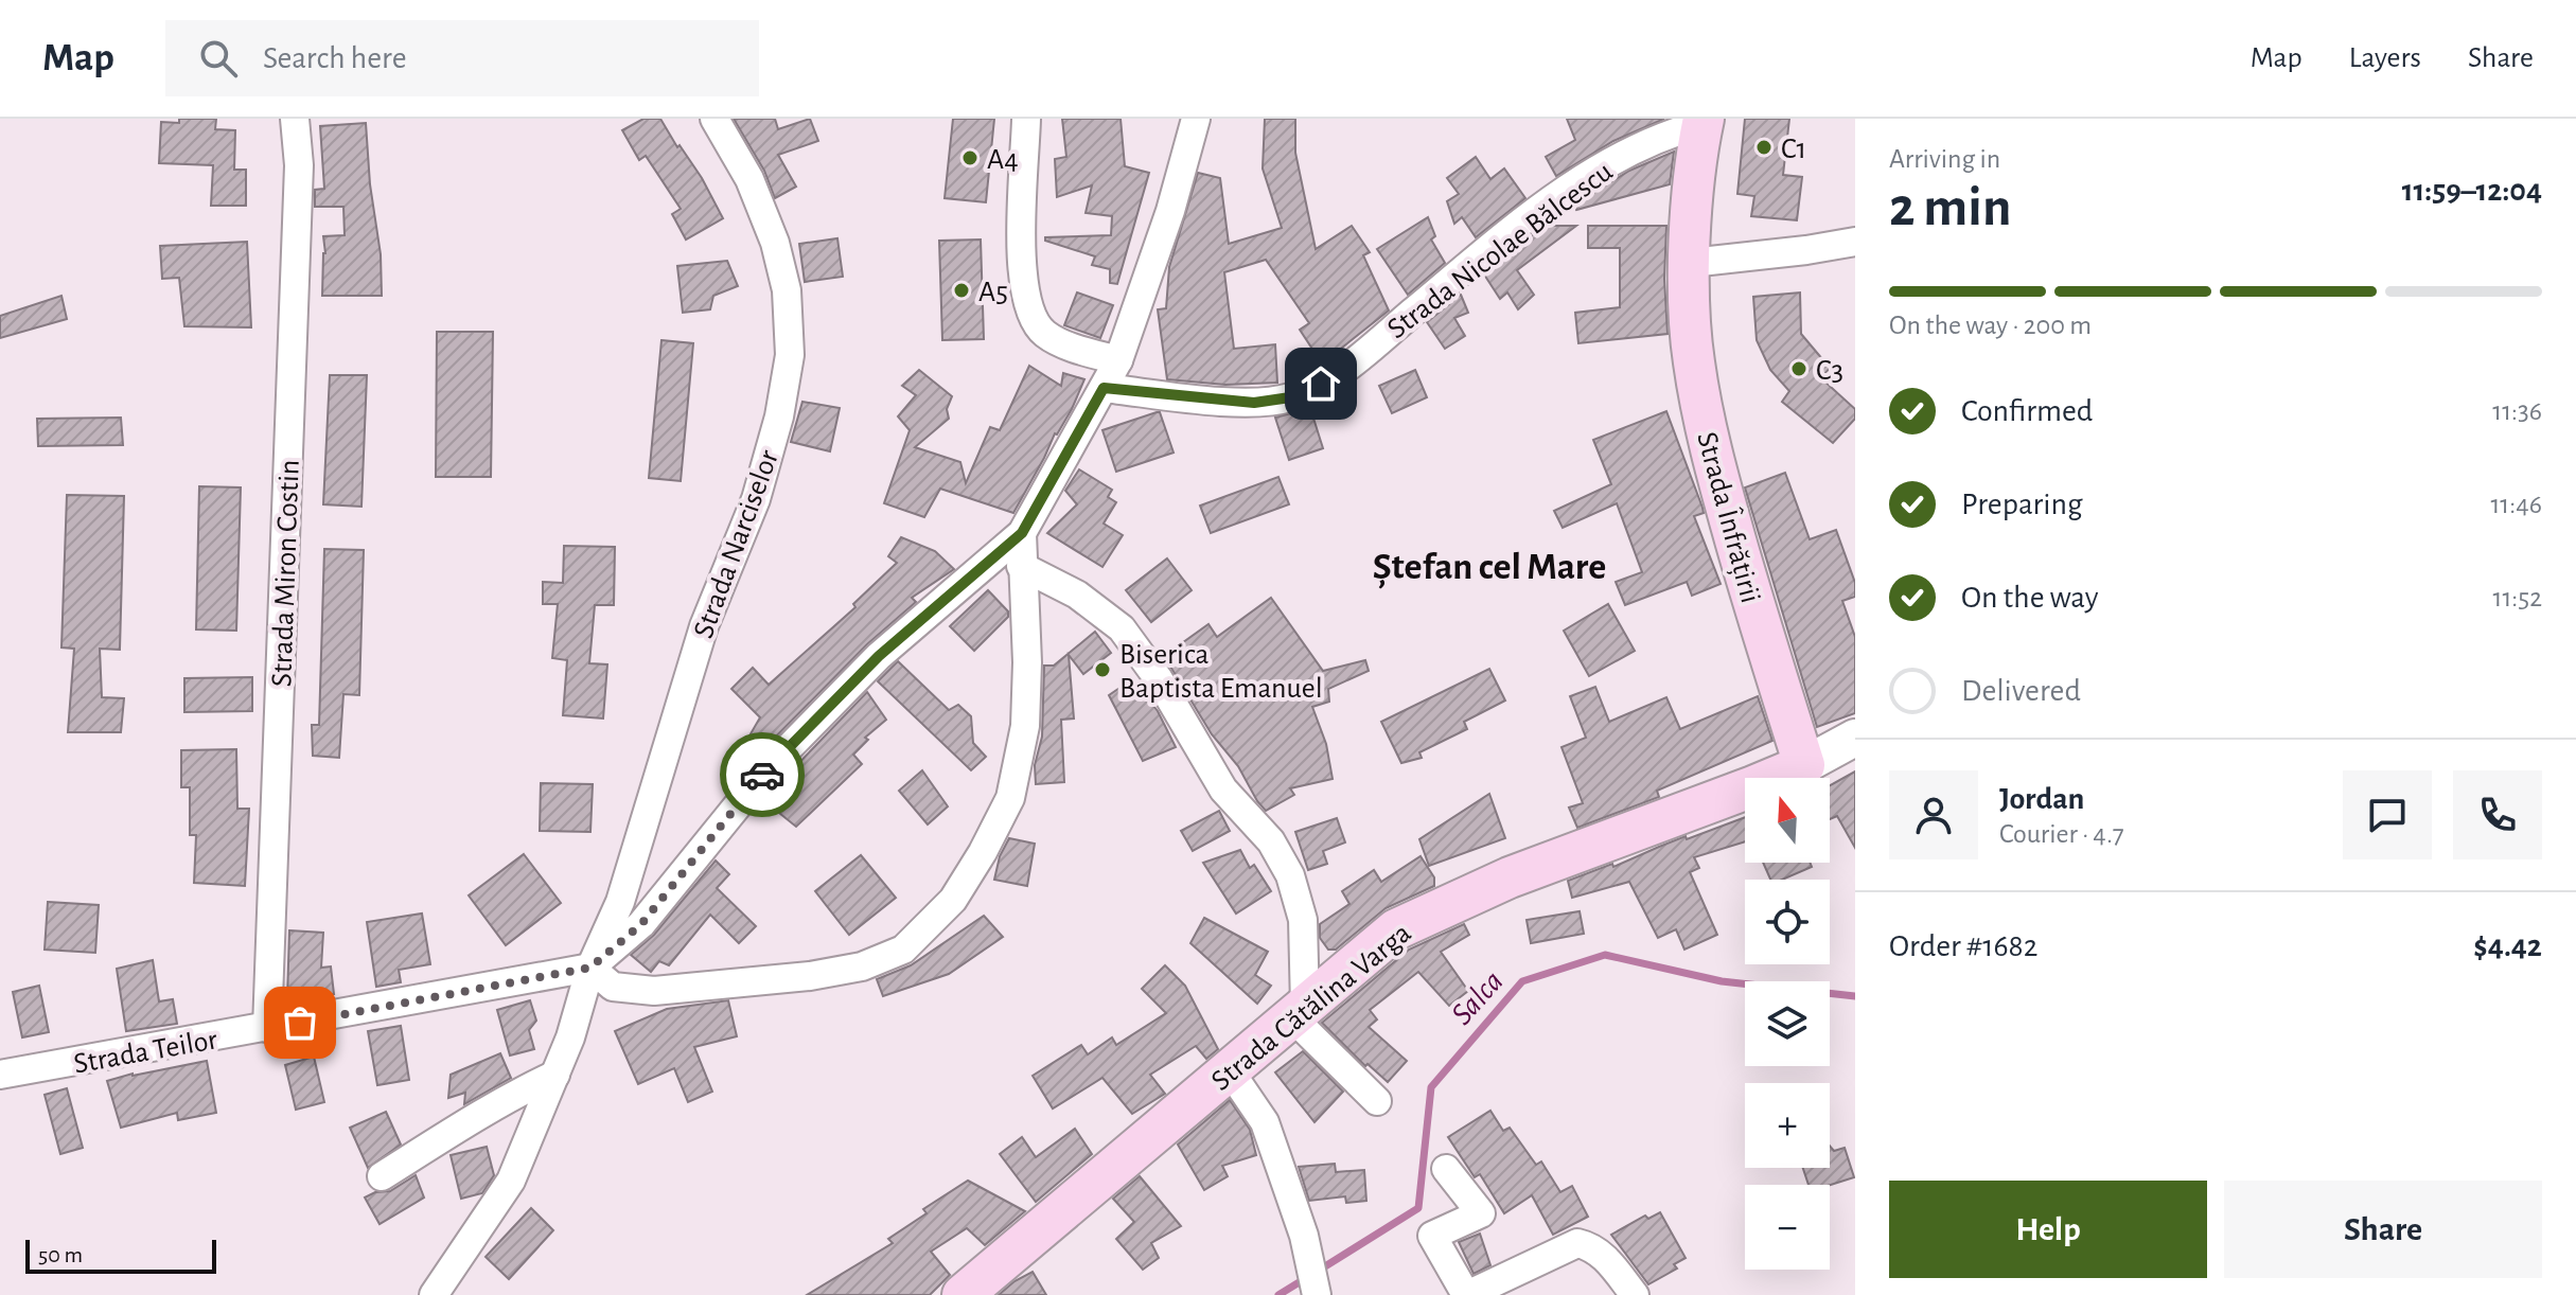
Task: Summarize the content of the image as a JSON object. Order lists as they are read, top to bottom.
{
  "streets": {
    "main road": ["Strada Înfrățirii", "Strada Cătălina Varga"],
    "street": [
      "Strada Nicolae Bălcescu",
      "Strada Narciselor",
      "Strada Miron Costin",
      "Strada Teilor"
    ]
  },
  "crossings": [
    ["Strada Nicolae Bălcescu", "Strada Înfrățirii"],
    ["Strada Înfrățirii", "Strada Cătălina Varga"],
    ["Strada Narciselor", "Strada Teilor"],
    ["Strada Miron Costin", "Strada Teilor"]
  ],
  "districts": ["Ștefan cel Mare"],
  "water": ["Salca"],
  "places": [
    "C1",
    "A4",
    "A5",
    "C3",
    "Biserica Baptista Emanuel"
  ],
  "scale_bar": "50 m",
  "north": "top",
  "page": {
    "header": "Map",
    "search": "Search here",
    "nav": ["Map", "Layers", "Share"],
    "heading": ["2 min", "Arriving in", "11:59–12:04"],
    "panel": [
      "Jordan",
      "Courier · 4.7",
      "Order #1682",
      "$4.42"
    ],
    "bar": "On the way · 200 m",
    "list": [
      ["Confirmed", "11:36"],
      ["Preparing", "11:46"],
      ["On the way", "11:52"],
      "Delivered"
    ],
    "map_buttons": ["+", "−"],
    "buttons": ["Help", "Share"],
    "scale": "50 m"
  }
}
